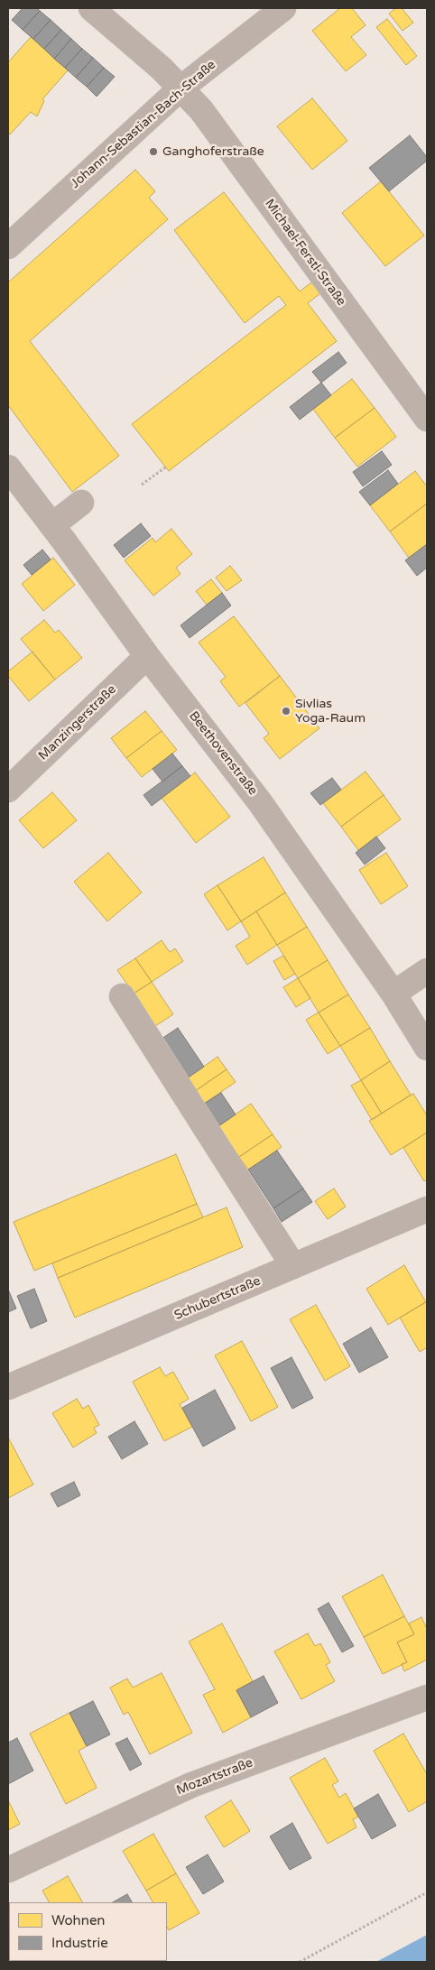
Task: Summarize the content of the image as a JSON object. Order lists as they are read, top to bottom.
{
  "streets": {
    "street": [
      "Johann-Sebastian-Bach-Straße",
      "Michael-Ferstl-Straße",
      "Manzingerstraße",
      "Beethovenstraße",
      "Schubertstraße",
      "Mozartstraße"
    ]
  },
  "crossings": [
    ["Johann-Sebastian-Bach-Straße", "Michael-Ferstl-Straße"],
    ["Manzingerstraße", "Beethovenstraße"]
  ],
  "places": ["Ganghoferstraße", "Sivlias Yoga-Raum"],
  "legend": ["Wohnen", "Industrie"]
}
